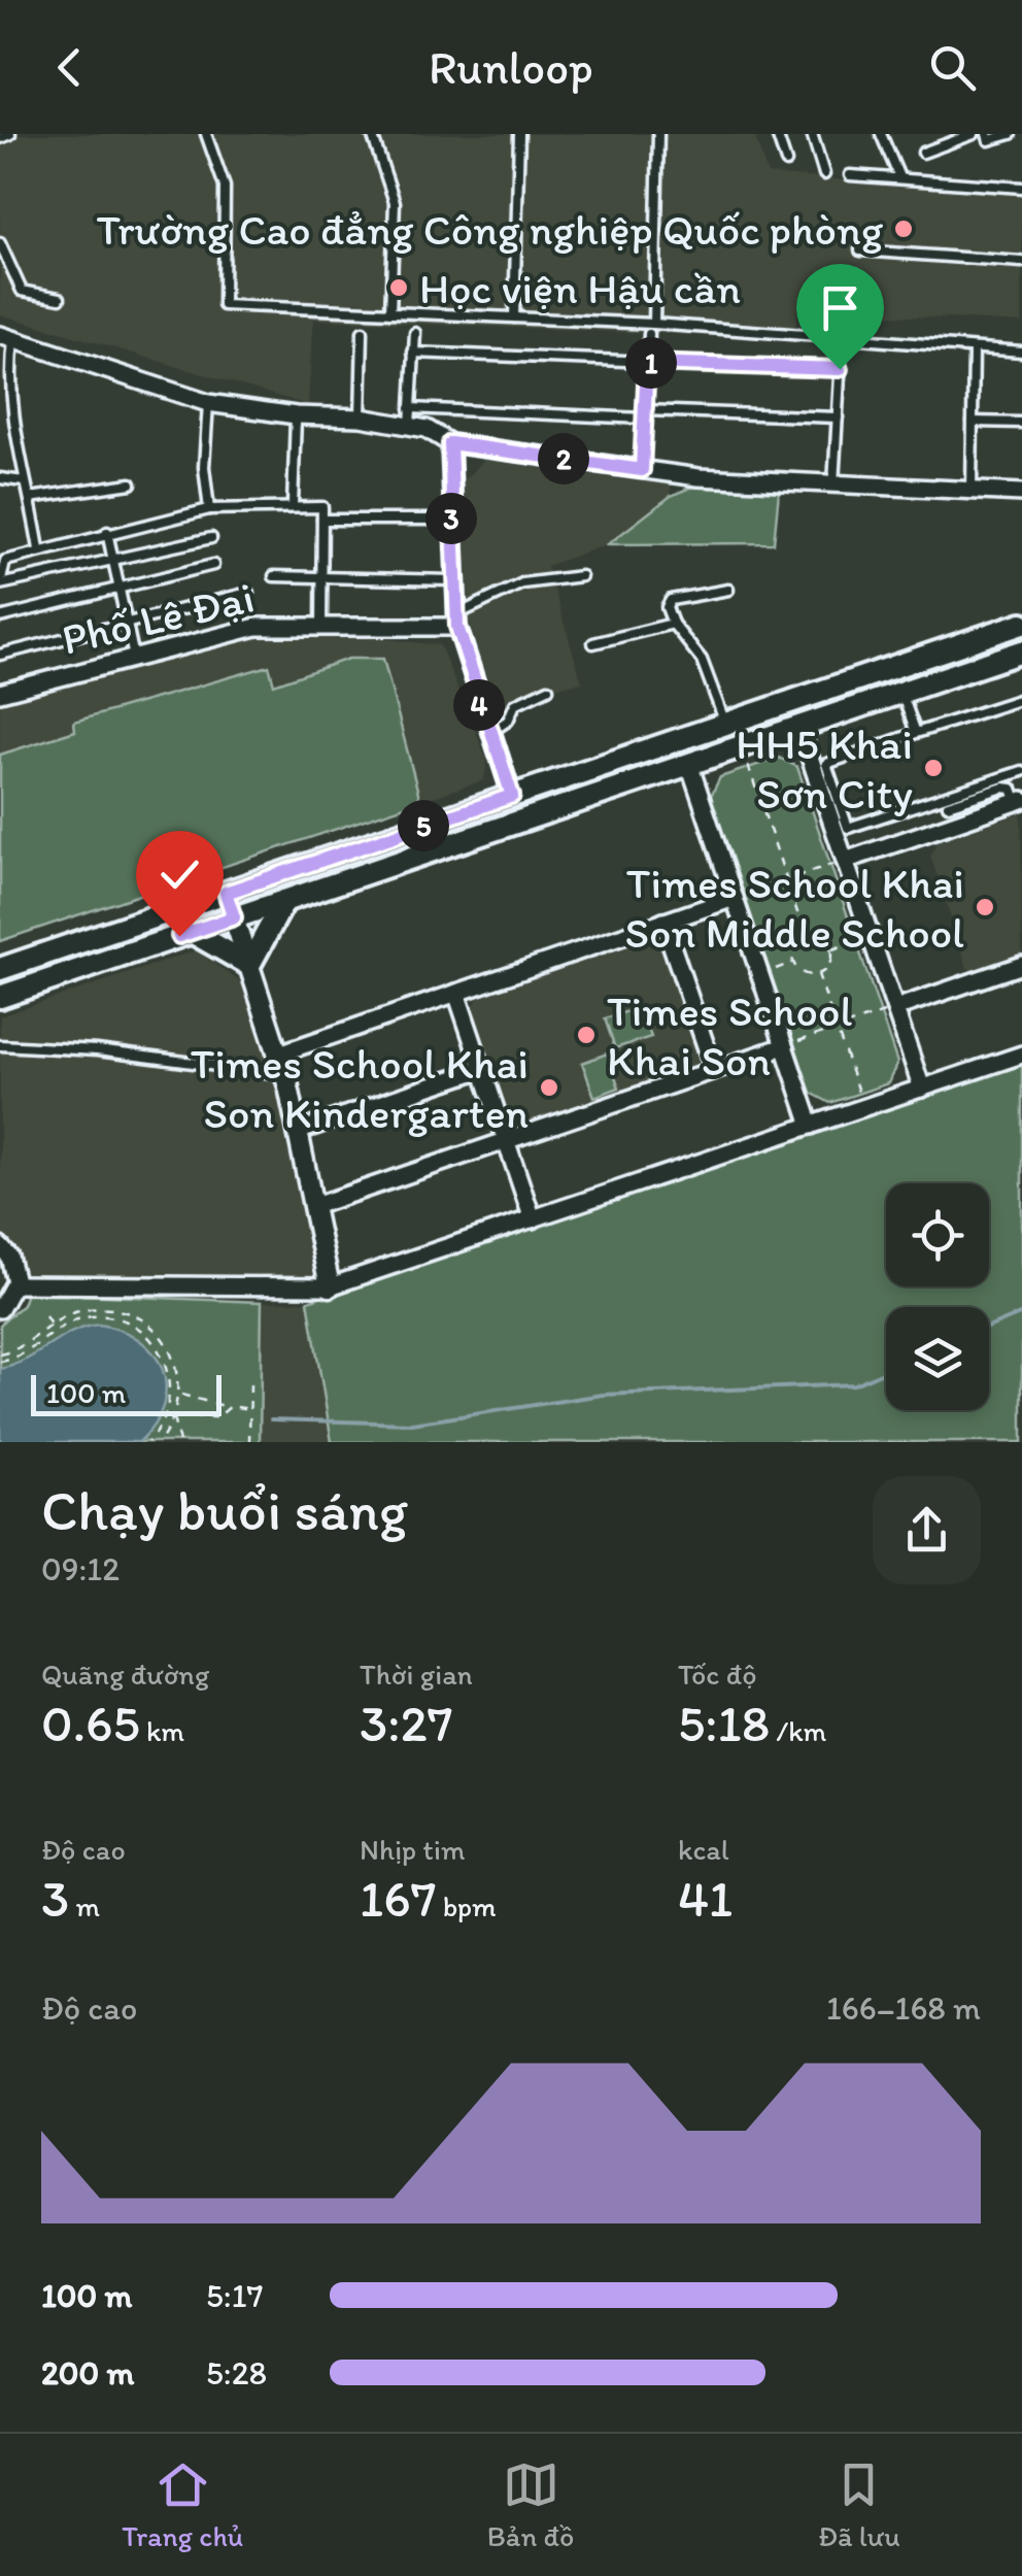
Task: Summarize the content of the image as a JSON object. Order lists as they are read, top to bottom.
{
  "streets": {
    "street": ["Phố Lê Đại"]
  },
  "places": [
    "Trường Cao đẳng Công nghiệp Quốc phòng",
    "Học viện Hậu cần",
    "HH5 Khai Sơn City",
    "Times School Khai Son Middle School",
    "Times School Khai Son",
    "Times School Khai Son Kindergarten"
  ],
  "scale_bar": "100 m",
  "page": {
    "header": "Runloop",
    "pins": [
      "1",
      "2",
      "3",
      "4",
      "5"
    ],
    "scale": "100 m",
    "heading": ["Chạy buổi sáng", "09:12"],
    "stats": [
      ["Quãng đường", "0.65 km"],
      ["Thời gian", "3:27"],
      ["Tốc độ", "5:18 /km"],
      ["Độ cao", "3 m"],
      ["Nhịp tim", "167 bpm"],
      ["kcal", "41"]
    ],
    "chart": ["Độ cao", "166–168 m"],
    "list": [
      {
        "name": "100 m",
        "note": "5:17"
      },
      {
        "name": "200 m",
        "note": "5:28"
      }
    ],
    "tabs": ["Trang chủ", "Bản đồ", "Đã lưu"]
  }
}
